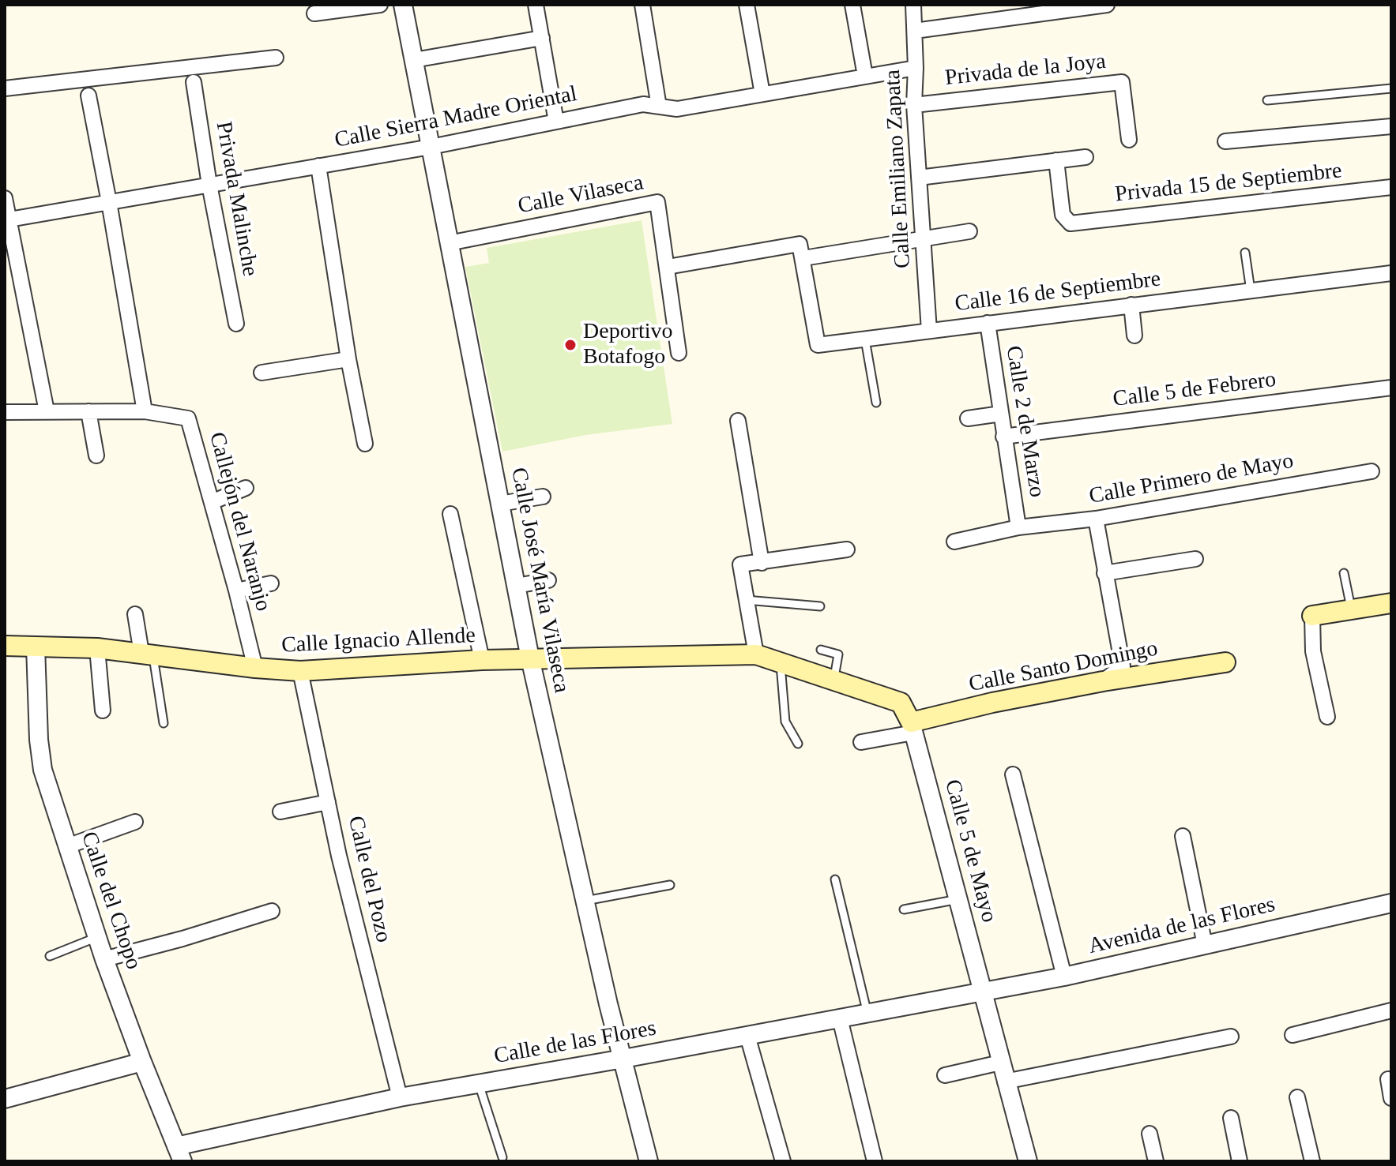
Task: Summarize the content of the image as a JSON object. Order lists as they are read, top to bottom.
{
  "streets": {
    "main road": ["Calle Ignacio Allende", "Calle Santo Domingo", "Calle 5 de Mayo"],
    "street": [
      "Privada de la Joya",
      "Calle Sierra Madre Oriental",
      "Calle Emiliano Zapata",
      "Privada 15 de Septiembre",
      "Calle Vilaseca",
      "Privada Malinche",
      "Calle 16 de Septiembre",
      "Calle 5 de Febrero",
      "Calle 2 de Marzo",
      "Calle Primero de Mayo",
      "Callejón del Naranjo",
      "Calle José María Vilaseca",
      "Calle del Pozo",
      "Calle del Chopo",
      "Avenida de las Flores",
      "Calle de las Flores"
    ]
  },
  "crossings": [
    ["Privada de la Joya", "Calle Emiliano Zapata"],
    ["Calle Sierra Madre Oriental", "Calle Emiliano Zapata"],
    ["Calle Sierra Madre Oriental", "Privada Malinche"],
    ["Calle Sierra Madre Oriental", "Calle José María Vilaseca"],
    ["Calle Emiliano Zapata", "Calle 16 de Septiembre"],
    ["Calle Vilaseca", "Calle José María Vilaseca"],
    ["Calle 16 de Septiembre", "Calle 2 de Marzo"],
    ["Calle 5 de Febrero", "Calle 2 de Marzo"],
    ["Calle 2 de Marzo", "Calle Primero de Mayo"],
    ["Callejón del Naranjo", "Calle Ignacio Allende"],
    ["Calle José María Vilaseca", "Calle Ignacio Allende"],
    ["Calle José María Vilaseca", "Calle de las Flores"],
    ["Calle Ignacio Allende", "Calle 5 de Mayo"],
    ["Calle Ignacio Allende", "Calle del Pozo"],
    ["Calle Ignacio Allende", "Calle del Chopo"],
    ["Calle Santo Domingo", "Calle 5 de Mayo"],
    ["Calle 5 de Mayo", "Avenida de las Flores"],
    ["Calle 5 de Mayo", "Calle de las Flores"],
    ["Calle del Pozo", "Calle de las Flores"],
    ["Calle del Chopo", "Calle de las Flores"],
    ["Avenida de las Flores", "Calle de las Flores"]
  ],
  "places": ["Deportivo Botafogo"]
}
